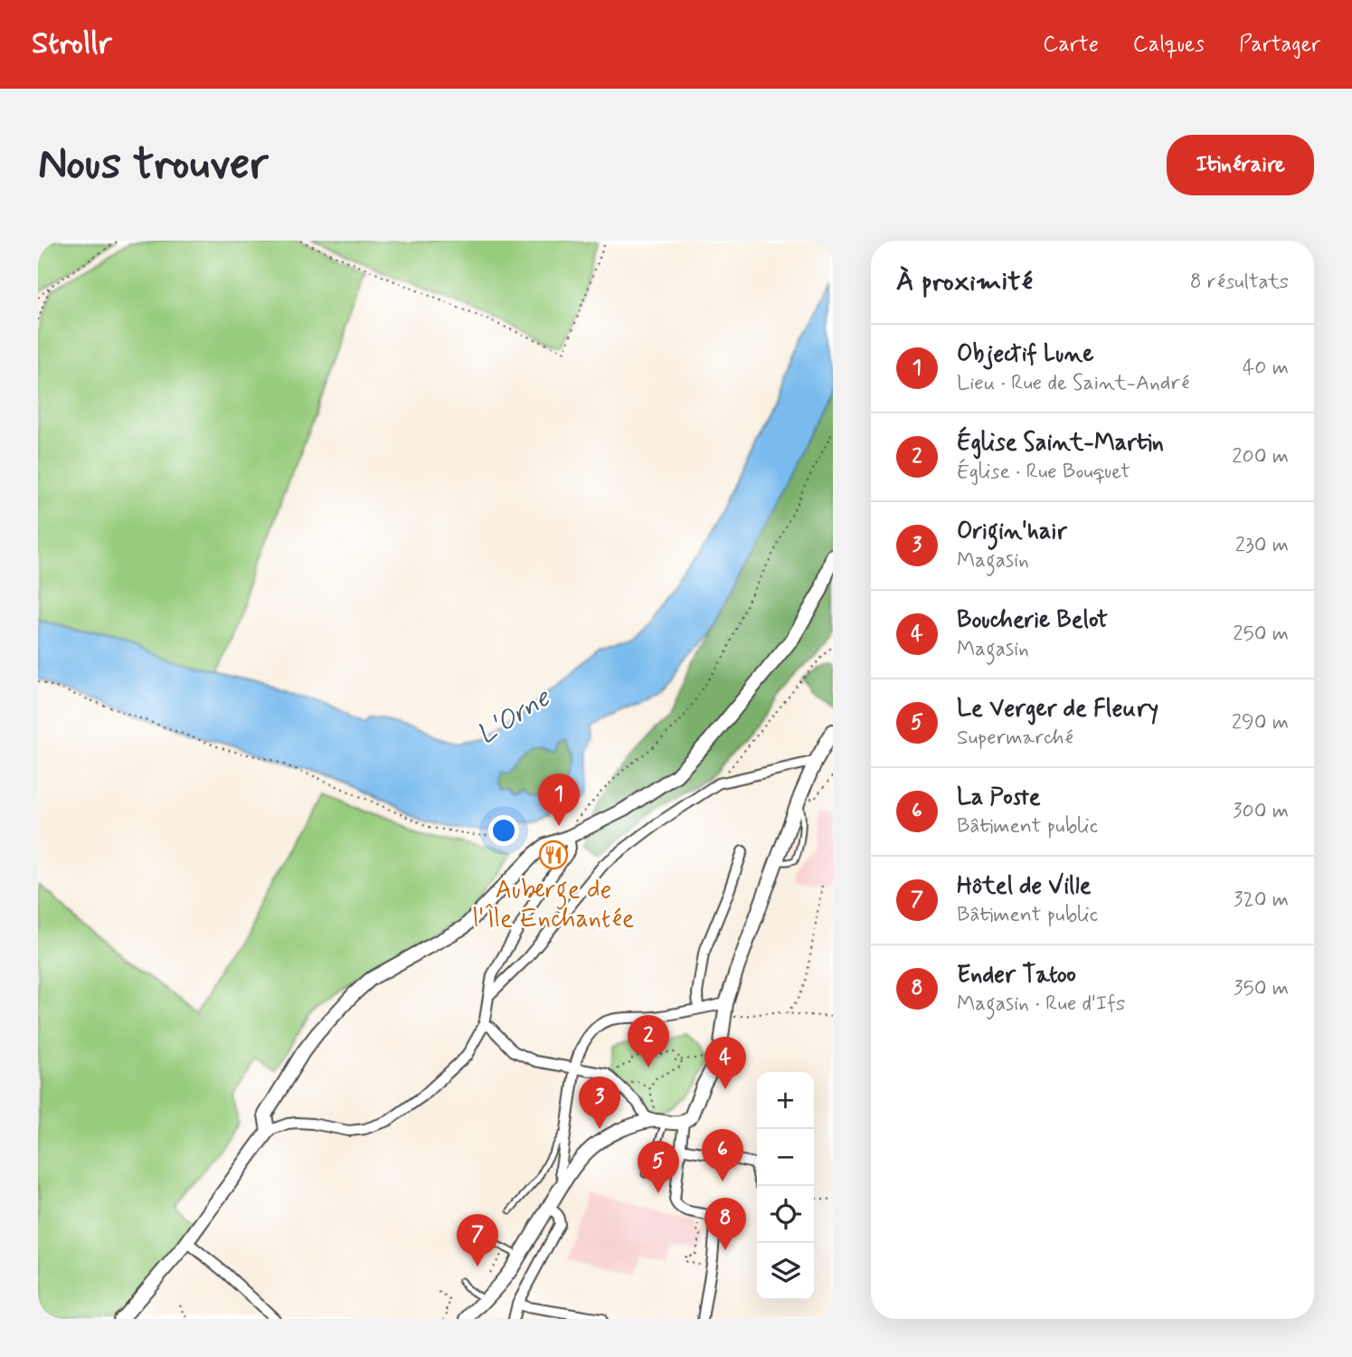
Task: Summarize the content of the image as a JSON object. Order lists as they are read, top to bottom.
{
  "water": ["L'Orne"],
  "places": {
    "restaurant": ["Auberge de l'Île Enchantée"]
  },
  "page": {
    "header": "Strollr",
    "nav": ["Carte", "Calques", "Partager"],
    "buttons": "Itinéraire",
    "title": "Nous trouver",
    "heading": ["À proximité", "8 résultats"],
    "list": [
      {
        "mark": "1",
        "name": "Objectif Lune",
        "note": "Lieu · Rue de Saint-André",
        "value": "40 m"
      },
      {
        "mark": "2",
        "name": "Église Saint-Martin",
        "note": "Église · Rue Bouquet",
        "value": "200 m"
      },
      {
        "mark": "3",
        "name": "Origin'hair",
        "note": "Magasin",
        "value": "230 m"
      },
      {
        "mark": "4",
        "name": "Boucherie Belot",
        "note": "Magasin",
        "value": "250 m"
      },
      {
        "mark": "5",
        "name": "Le Verger de Fleury",
        "note": "Supermarché",
        "value": "290 m"
      },
      {
        "mark": "6",
        "name": "La Poste",
        "note": "Bâtiment public",
        "value": "300 m"
      },
      {
        "mark": "7",
        "name": "Hôtel de Ville",
        "note": "Bâtiment public",
        "value": "320 m"
      },
      {
        "mark": "8",
        "name": "Ender Tatoo",
        "note": "Magasin · Rue d'Ifs",
        "value": "350 m"
      }
    ],
    "pins": [
      "1",
      "2",
      "4",
      "3",
      "6",
      "5",
      "8",
      "7"
    ],
    "map_buttons": ["+", "−"]
  }
}
